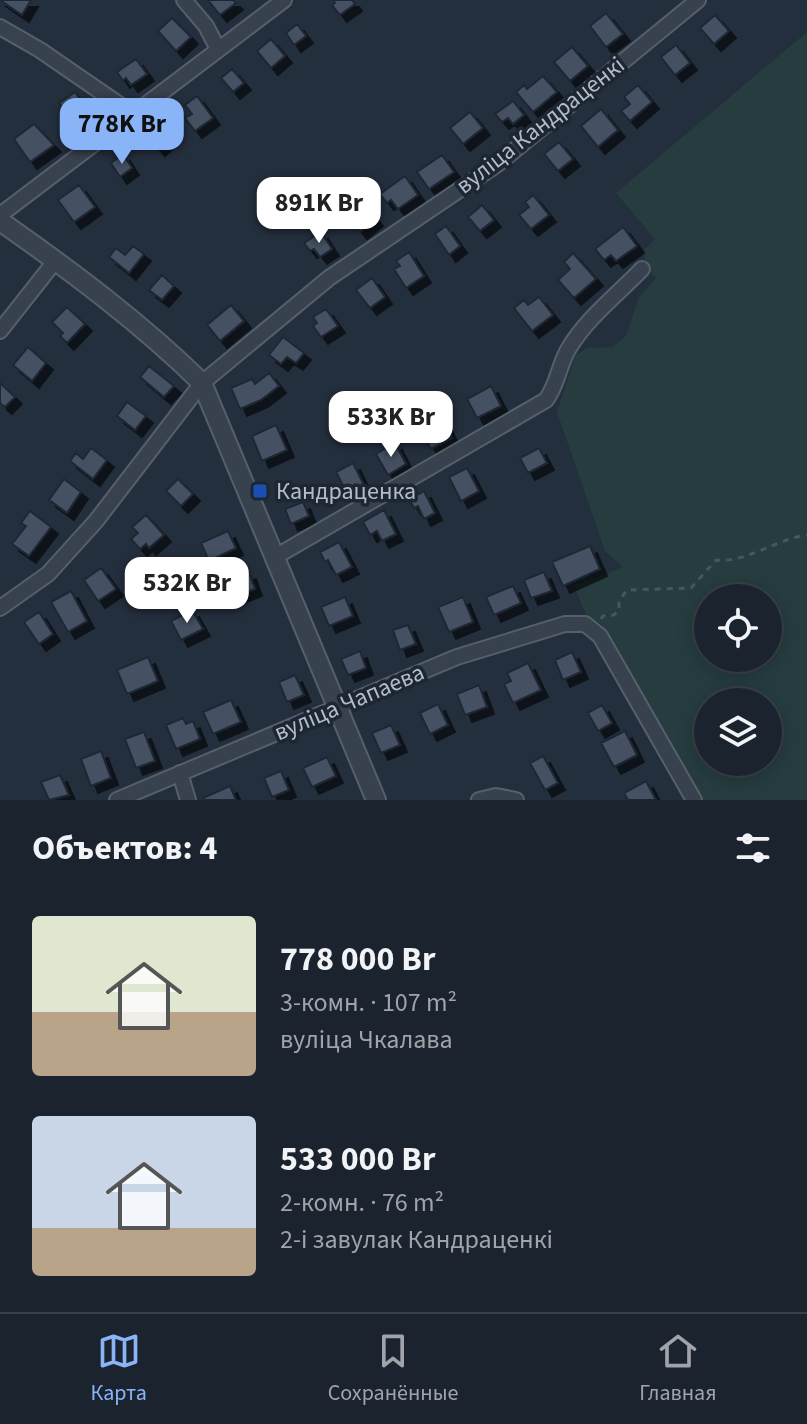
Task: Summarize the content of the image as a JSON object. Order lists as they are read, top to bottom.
{
  "streets": {
    "street": ["вуліца Кандраценкі", "вуліца Чапаева"]
  },
  "places": {
    "transit": ["Кандраценка"]
  },
  "page": {
    "price": [
      "778K Br",
      "891K Br",
      "533K Br",
      "532K Br"
    ],
    "heading": "Объектов: 4",
    "list": [
      {
        "name": "778 000 Br",
        "note": "3-комн. · 107 m² · вуліца Чкалава"
      },
      {
        "name": "533 000 Br",
        "note": "2-комн. · 76 m² · 2-і завулак Кандраценкі"
      }
    ],
    "tabs": ["Карта", "Сохранённые", "Главная"]
  }
}
